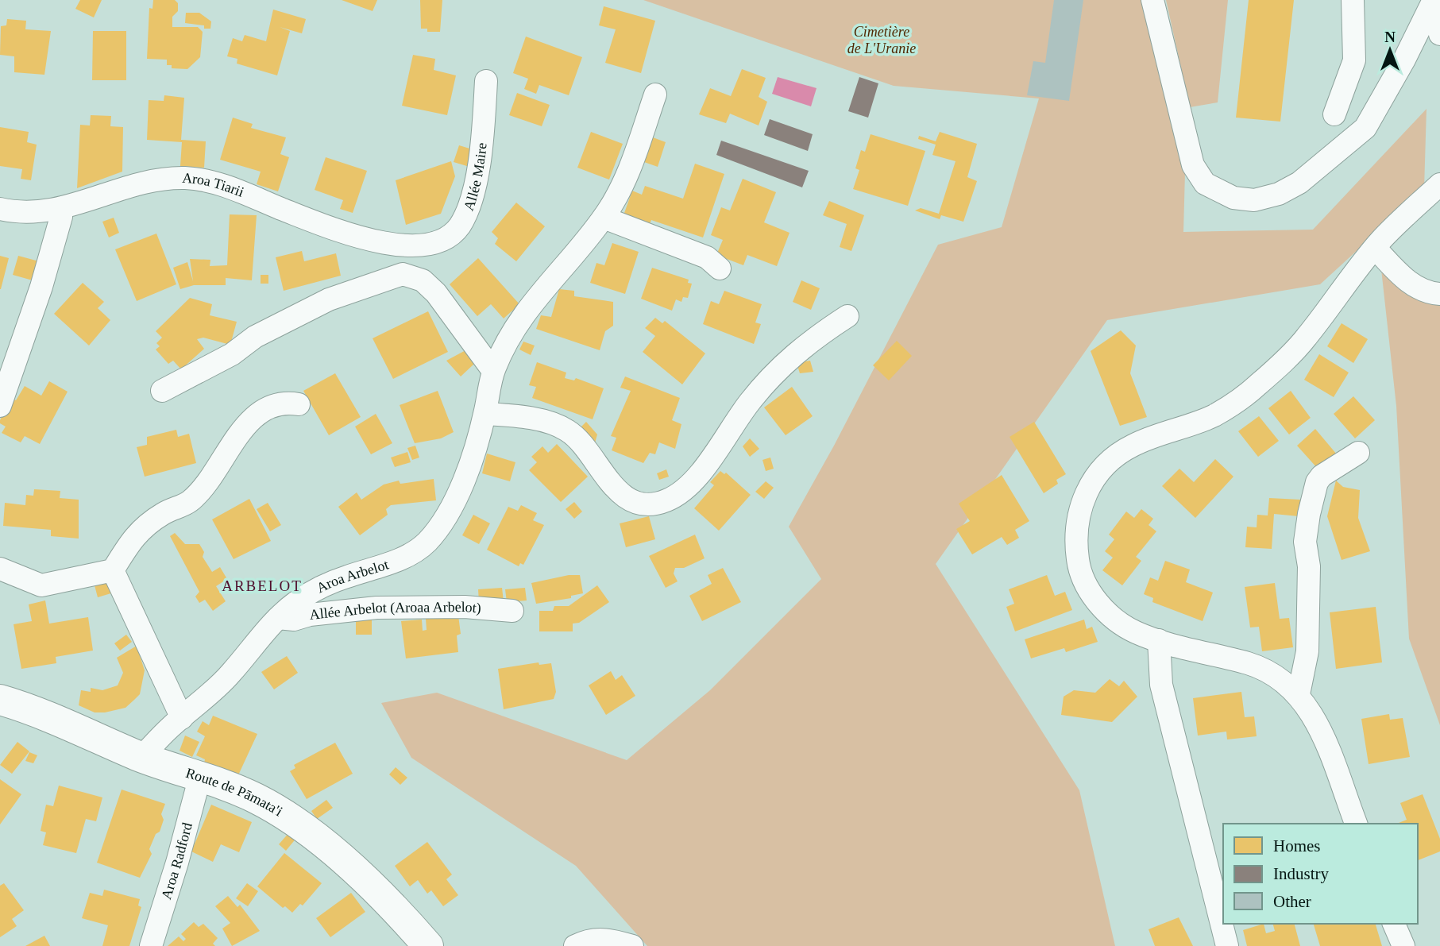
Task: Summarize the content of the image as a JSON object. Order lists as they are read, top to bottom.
{
  "streets": {
    "main road": ["Route de Pāmata'i"],
    "street": [
      "Allée Maire",
      "Aroa Tiarii",
      "Aroa Arbelot",
      "Allée Arbelot (Aroaa Arbelot)",
      "Aroa Radford"
    ]
  },
  "crossings": [
    ["Allée Maire", "Aroa Tiarii"],
    ["Aroa Arbelot", "Allée Arbelot (Aroaa Arbelot)"],
    ["Aroa Arbelot", "Route de Pāmata'i"],
    ["Route de Pāmata'i", "Aroa Radford"]
  ],
  "districts": ["ARBELOT"],
  "parks": ["Cimetière de L'Uranie"],
  "legend": ["Homes", "Industry", "Other"],
  "north": "top"
}
